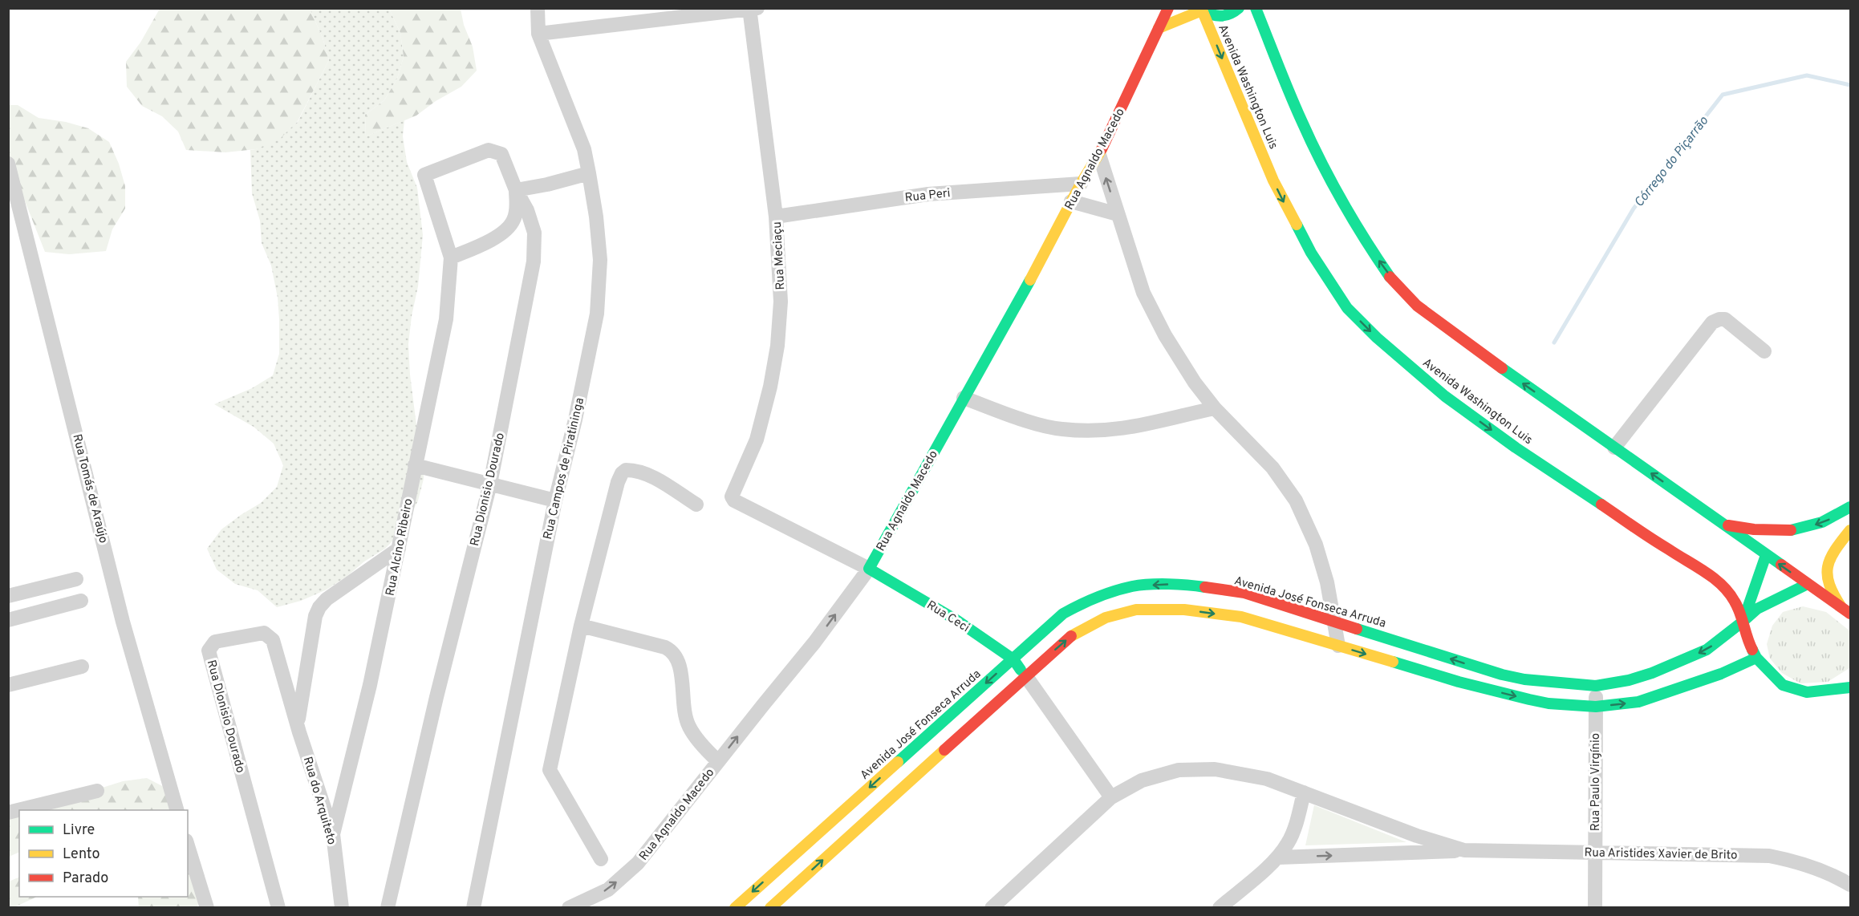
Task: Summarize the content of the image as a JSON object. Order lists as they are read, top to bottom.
{
  "streets": {
    "main road": [
      "Avenida Washington Luis",
      "Rua Agnaldo Macedo",
      "Avenida José Fonseca Arruda",
      "Rua Ceci"
    ],
    "street": [
      "Rua Peri",
      "Rua Meciaçu",
      "Rua Campos de Piratininga",
      "Rua Tomás de Araújo",
      "Rua Dionisio Dourado",
      "Rua Alcino Ribeiro",
      "Rua DIonisio Dourado",
      "Rua Paulo Virgínio",
      "Rua do Arquiteto",
      "Rua Aristides Xavier de Brito"
    ]
  },
  "crossings": [
    ["Avenida Washington Luis", "Avenida José Fonseca Arruda"],
    ["Rua Agnaldo Macedo", "Rua Peri"],
    ["Rua Agnaldo Macedo", "Rua Ceci"],
    ["Rua Peri", "Rua Meciaçu"],
    ["Rua Meciaçu", "Rua Ceci"],
    ["Rua Dionisio Dourado", "Rua Alcino Ribeiro"],
    ["Rua Alcino Ribeiro", "Rua do Arquiteto"],
    ["Avenida José Fonseca Arruda", "Rua Ceci"],
    ["Avenida José Fonseca Arruda", "Rua Paulo Virgínio"],
    ["Rua Ceci", "Rua Aristides Xavier de Brito"],
    ["Rua DIonisio Dourado", "Rua do Arquiteto"],
    ["Rua Paulo Virgínio", "Rua Aristides Xavier de Brito"]
  ],
  "one_way": ["Rua Agnaldo Macedo"],
  "water": ["Córrego do Piçarrão"],
  "legend": ["Livre", "Lento", "Parado"]
}
